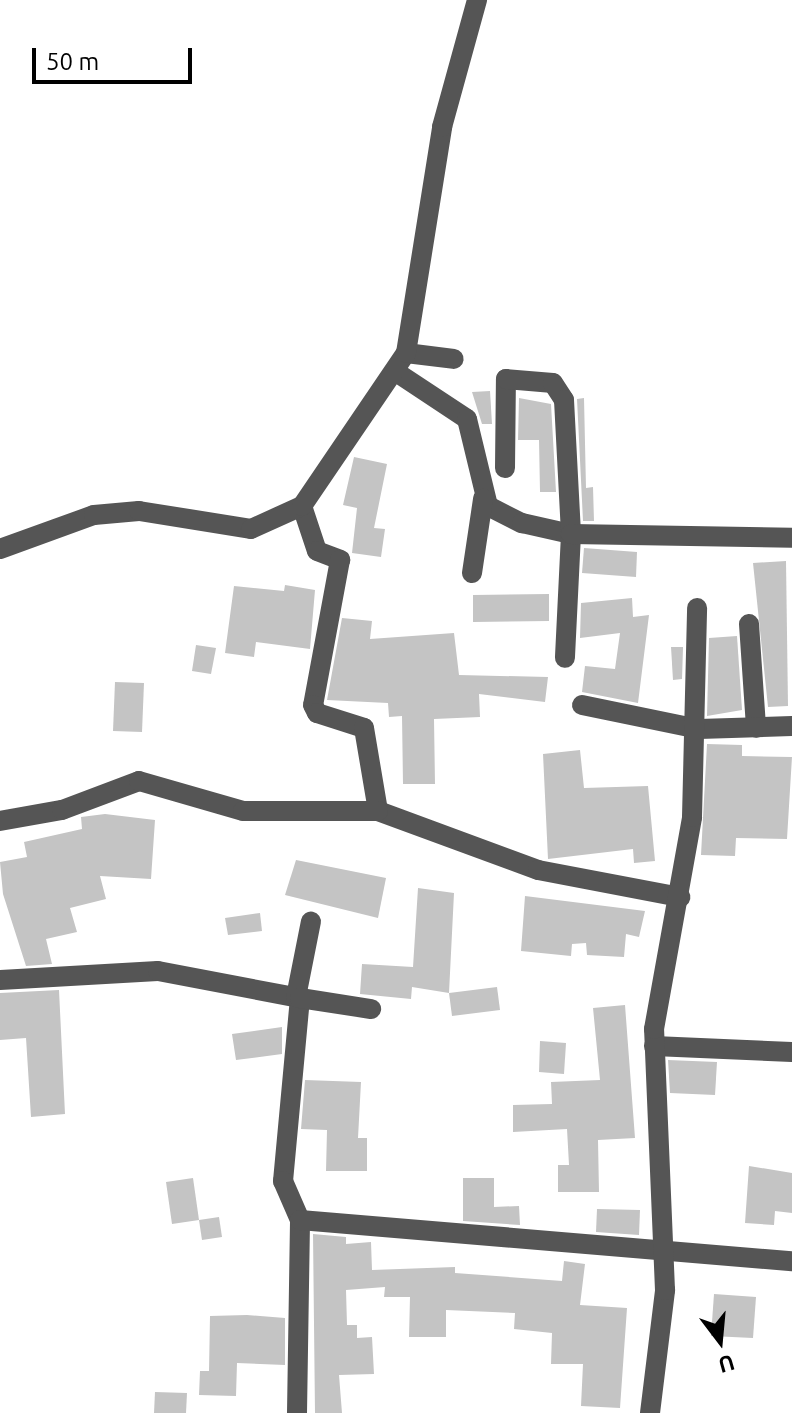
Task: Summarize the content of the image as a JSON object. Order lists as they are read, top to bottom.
{
  "scale_bar": "50 m",
  "north": "bottom"
}
